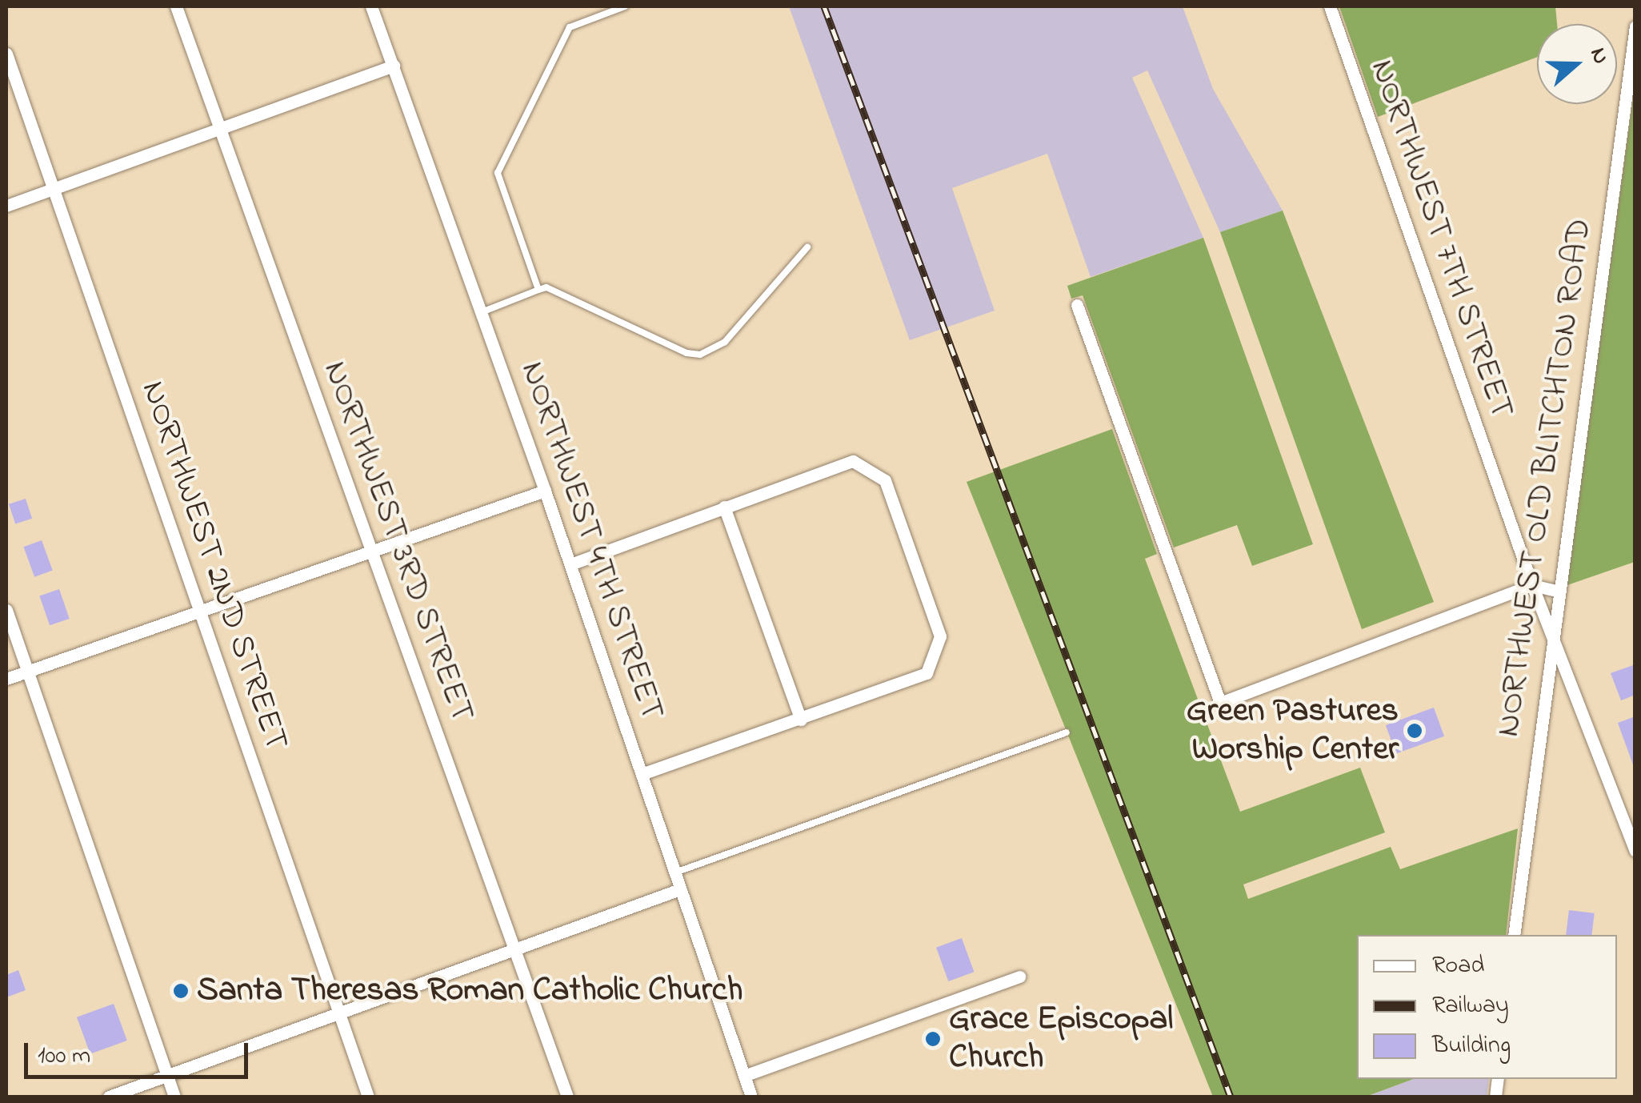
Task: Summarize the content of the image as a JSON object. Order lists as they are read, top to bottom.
{
  "streets": {
    "street": [
      "NORTHWEST 7TH STREET",
      "NORTHWEST OLD BLITCHTON ROAD",
      "NORTHWEST 4TH STREET",
      "NORTHWEST 3RD STREET",
      "NORTHWEST 2ND STREET"
    ]
  },
  "crossings": [
    ["NORTHWEST 7TH STREET", "NORTHWEST OLD BLITCHTON ROAD"]
  ],
  "places": ["Green Pastures Worship Center", "Santa Theresas Roman Catholic Church", "Grace Episcopal Church"],
  "legend": ["Road", "Railway", "Building"],
  "scale_bar": "100 m",
  "north": "right"
}
